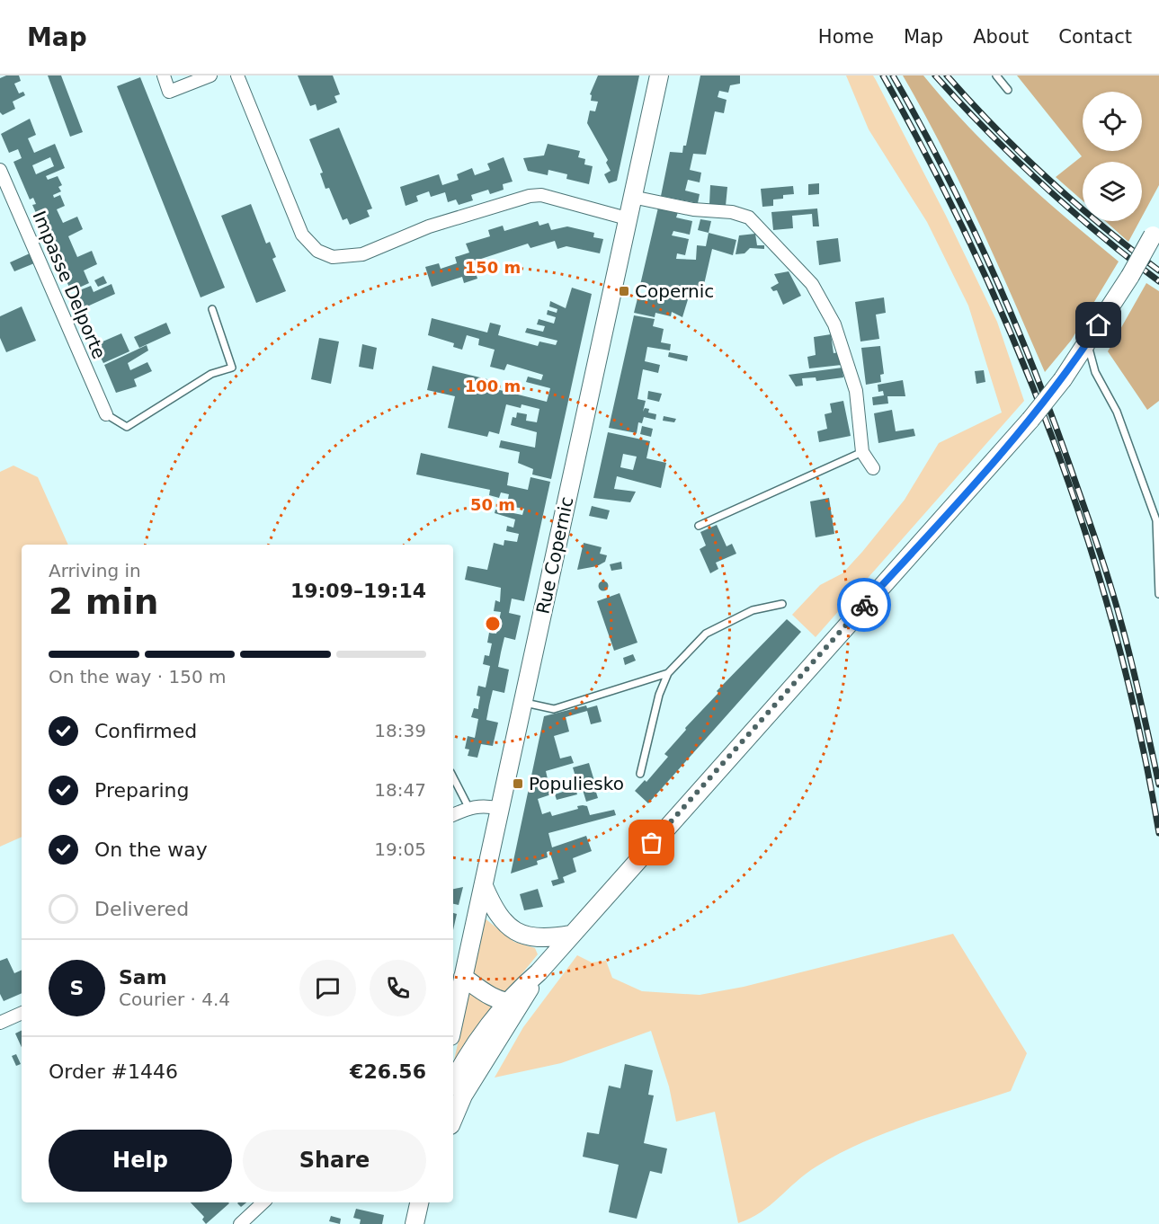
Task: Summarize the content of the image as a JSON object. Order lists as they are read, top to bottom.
{
  "streets": {
    "main road": ["Rue Copernic"],
    "street": ["Impasse Delporte"]
  },
  "places": {
    "transit": ["Copernic", "Populiesko"]
  },
  "page": {
    "header": "Map",
    "nav": [
      "Home",
      "Map",
      "About",
      "Contact"
    ],
    "heading": ["2 min", "Arriving in", "19:09–19:14"],
    "panel": [
      "Sam",
      "Courier · 4.4",
      "Order #1446",
      "€26.56"
    ],
    "bar": "On the way · 150 m",
    "list": [
      ["Confirmed", "18:39"],
      ["Preparing", "18:47"],
      ["On the way", "19:05"],
      "Delivered"
    ],
    "round": "S",
    "buttons": ["Help", "Share"]
  },
  "rings": ["150 m", "100 m", "50 m"]
}
